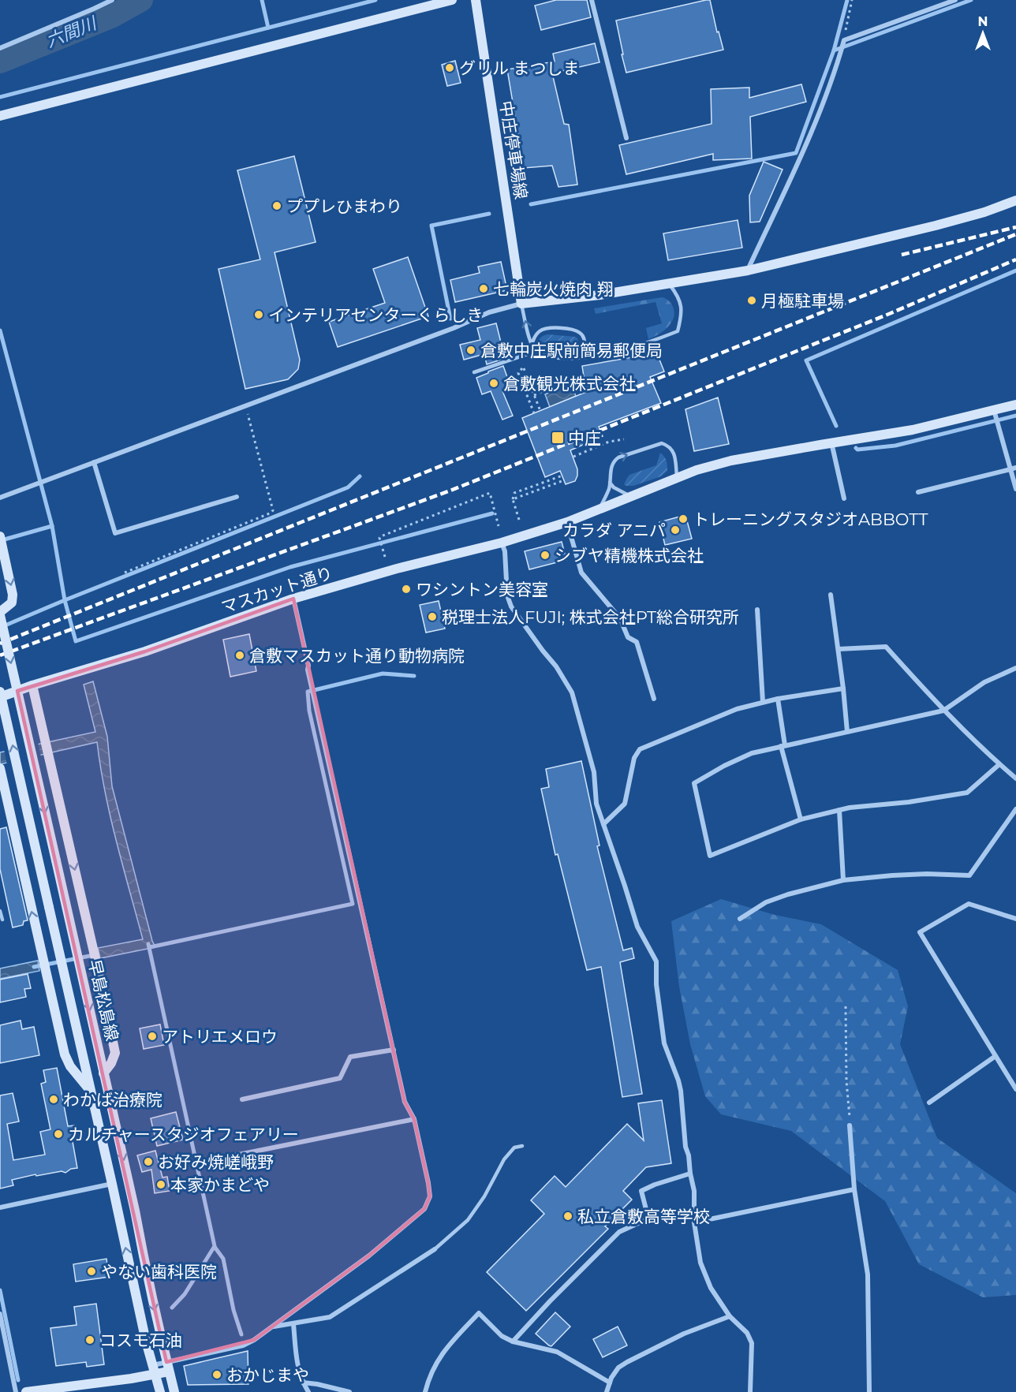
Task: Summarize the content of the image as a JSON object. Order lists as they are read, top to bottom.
{
  "streets": {
    "main road": ["中庄停車場線", "マスカット通り", "早島松島線"]
  },
  "water": ["六間川"],
  "places": {
    "other": [
      "グリル まつしま",
      "ププレひまわり",
      "七輪炭火焼肉 翔",
      "月極駐車場",
      "インテリアセンターくらしき",
      "倉敷中庄駅前簡易郵便局",
      "倉敷観光株式会社",
      "トレーニングスタジオABBOTT",
      "カラダ アニパ",
      "シブヤ精機株式会社",
      "ワシントン美容室",
      "税理士法人FUJI; 株式会社PT総合研究所",
      "倉敷マスカット通り動物病院",
      "アトリエメロウ",
      "わかば治療院",
      "カルチャースタジオフェアリー",
      "お好み焼嵯峨野",
      "本家かまどや",
      "私立倉敷高等学校",
      "やない歯科医院",
      "コスモ石油",
      "おかじまや"
    ],
    "transit": ["中庄"]
  },
  "north": "top"
}
